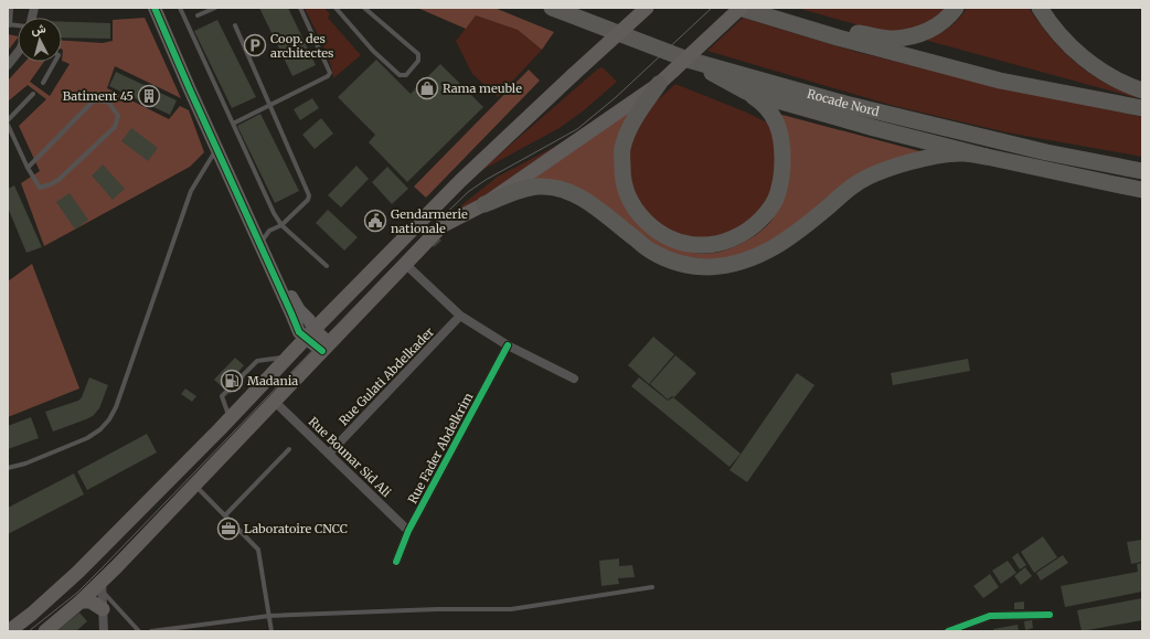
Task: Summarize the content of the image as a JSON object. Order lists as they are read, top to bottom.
{
  "streets": {
    "highway": ["Rocade Nord"],
    "street": ["Rue Gulati Abdelkader", "Rue Fader Abdelkrim", "Rue Bounar Sid Ali"]
  },
  "crossings": [
    ["Rue Gulati Abdelkader", "Rue Bounar Sid Ali"],
    ["Rue Fader Abdelkrim", "Rue Bounar Sid Ali"]
  ],
  "places": {
    "parking": ["Coop. des architectes"],
    "shop": ["Rama meuble"],
    "building": ["Batiment 45"],
    "public building": ["Gendarmerie nationale"],
    "fuel station": ["Madania"],
    "office": ["Laboratoire CNCC"]
  },
  "north": "top"
}
